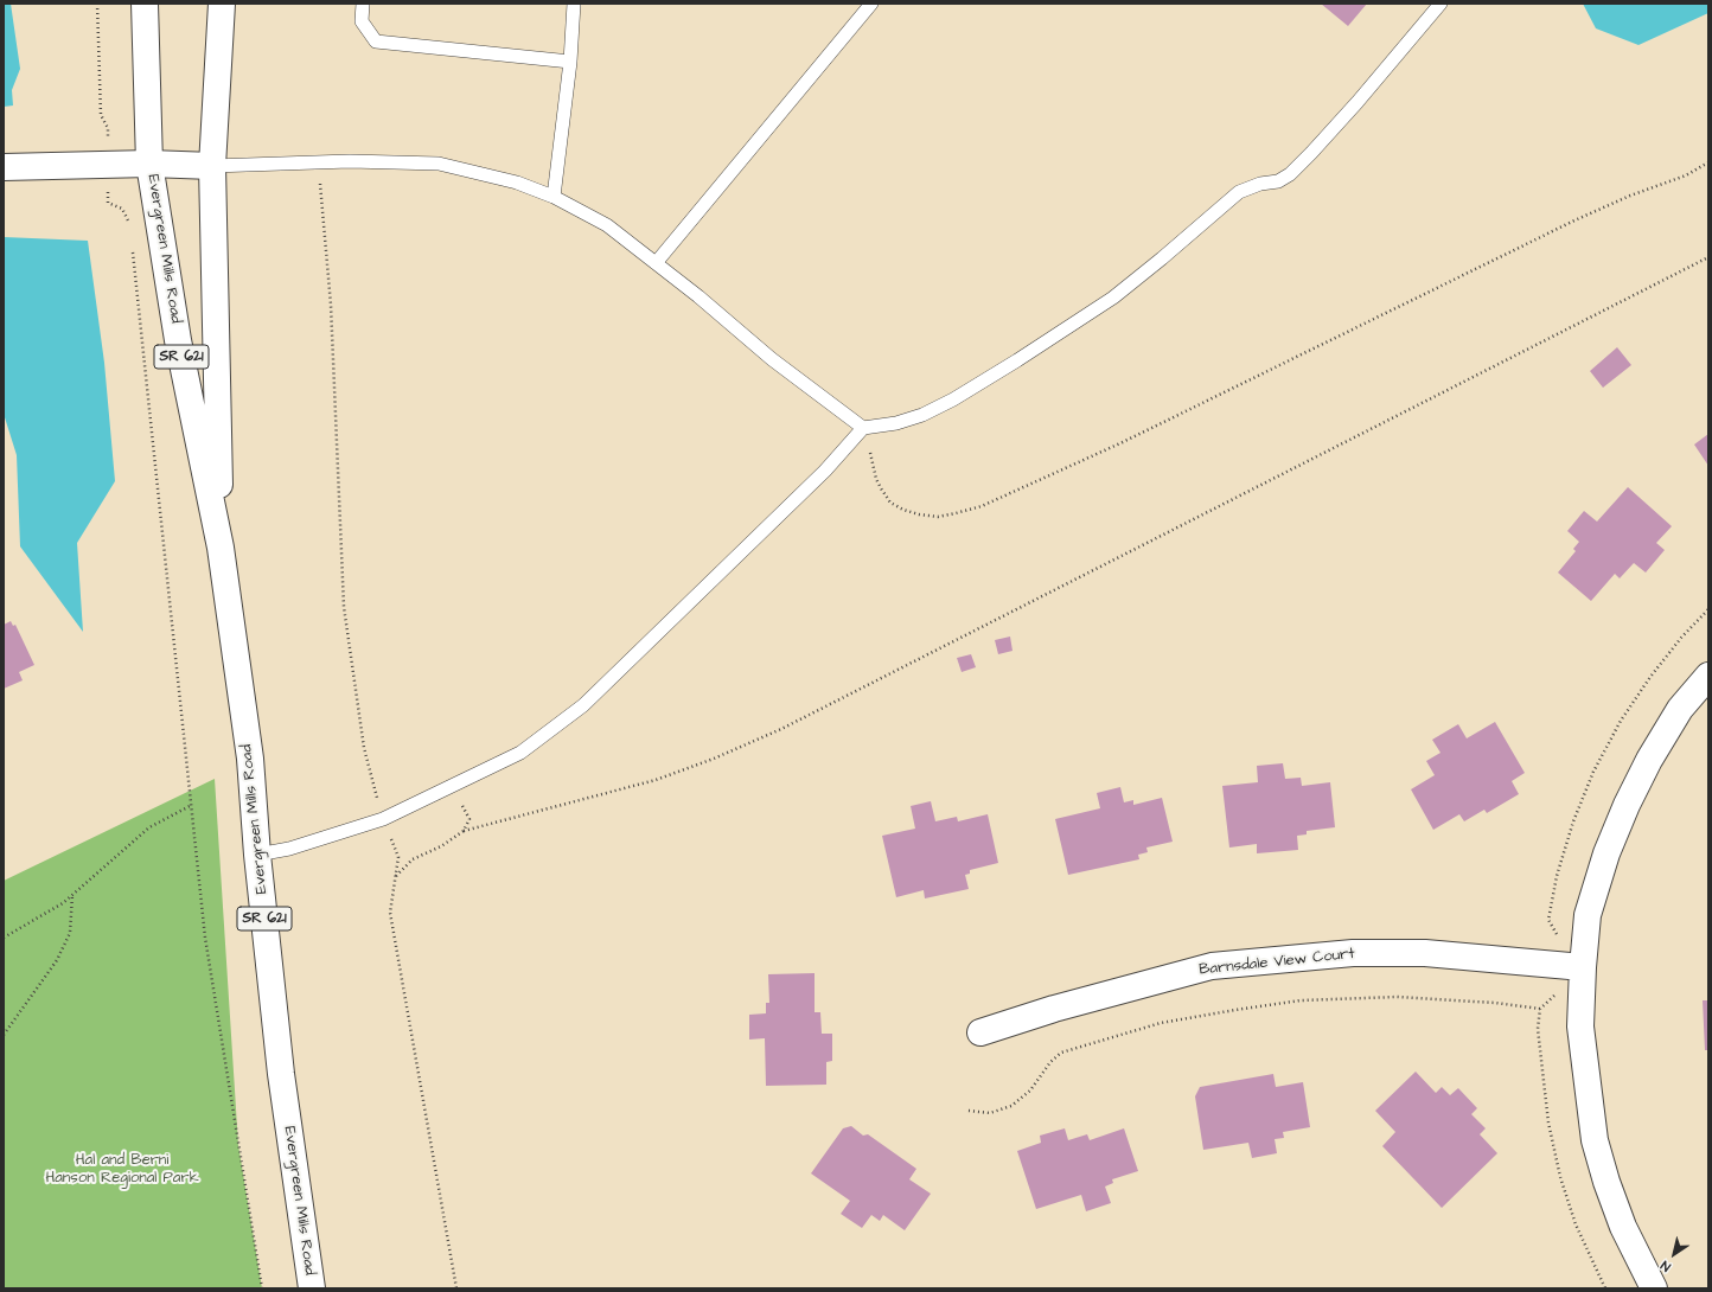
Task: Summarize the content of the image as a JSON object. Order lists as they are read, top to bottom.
{
  "streets": {
    "main road": ["Evergreen Mills Road", "SR 621", "Barnsdale View Court"]
  },
  "parks": ["Hal and Berni Hanson Regional Park"],
  "north": "bottom left"
}
